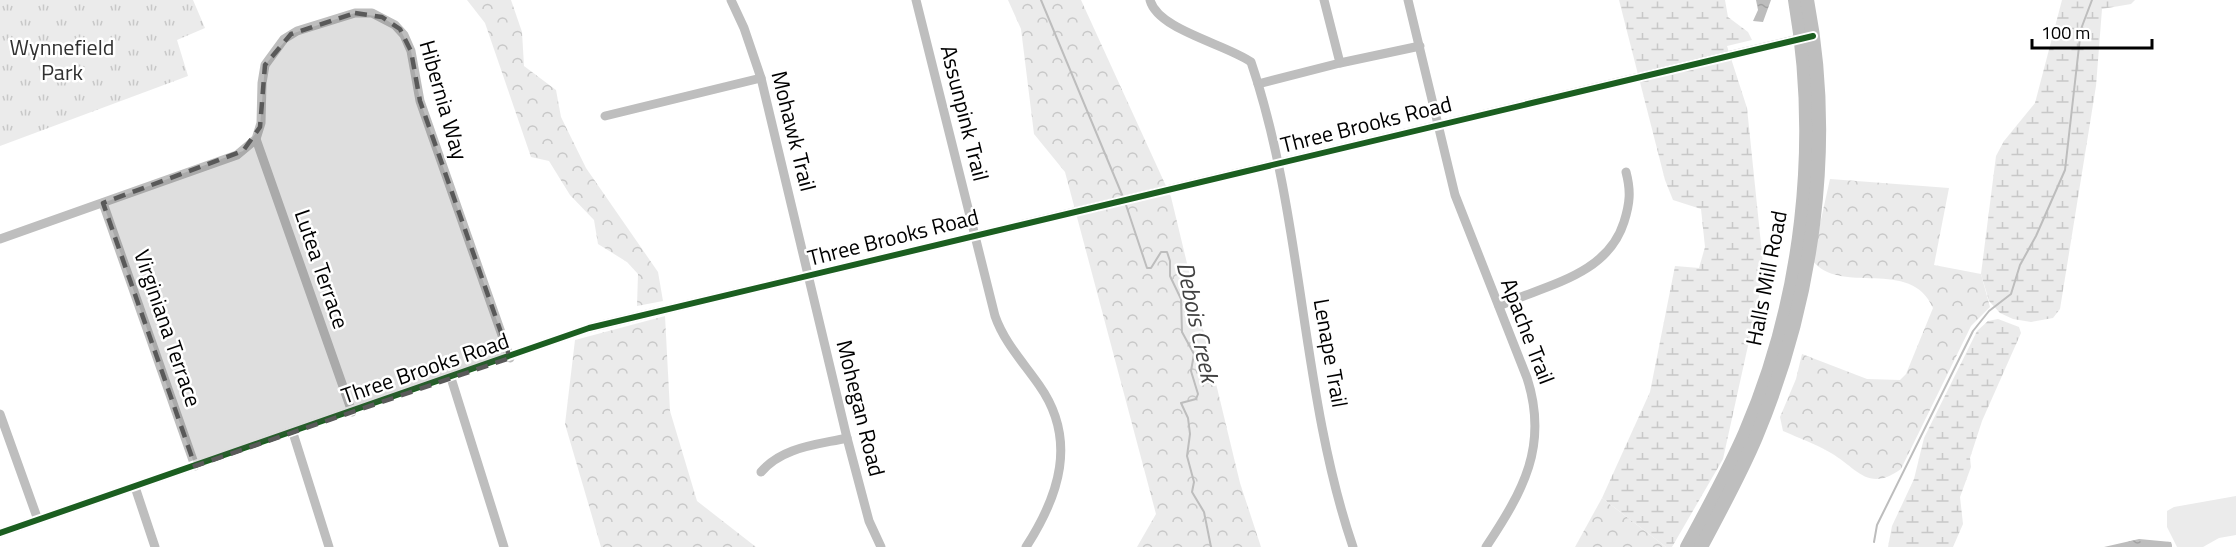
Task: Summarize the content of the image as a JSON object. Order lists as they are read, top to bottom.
{
  "streets": {
    "main road": ["Halls Mill Road"],
    "street": [
      "Hibernia Way",
      "Assunpink Trail",
      "Three Brooks Road",
      "Mohawk Trail",
      "Lutea Terrace",
      "Virginiana Terrace",
      "Apache Trail",
      "Lenape Trail",
      "Mohegan Road"
    ]
  },
  "crossings": [
    ["Hibernia Way", "Three Brooks Road"],
    ["Hibernia Way", "Lutea Terrace"],
    ["Assunpink Trail", "Three Brooks Road"],
    ["Three Brooks Road", "Mohawk Trail"],
    ["Three Brooks Road", "Lutea Terrace"],
    ["Three Brooks Road", "Halls Mill Road"],
    ["Three Brooks Road", "Virginiana Terrace"],
    ["Three Brooks Road", "Apache Trail"],
    ["Three Brooks Road", "Lenape Trail"],
    ["Three Brooks Road", "Mohegan Road"],
    ["Mohawk Trail", "Mohegan Road"]
  ],
  "water": ["Debois Creek"],
  "parks": ["Wynnefield Park"],
  "scale_bar": "100 m"
}
